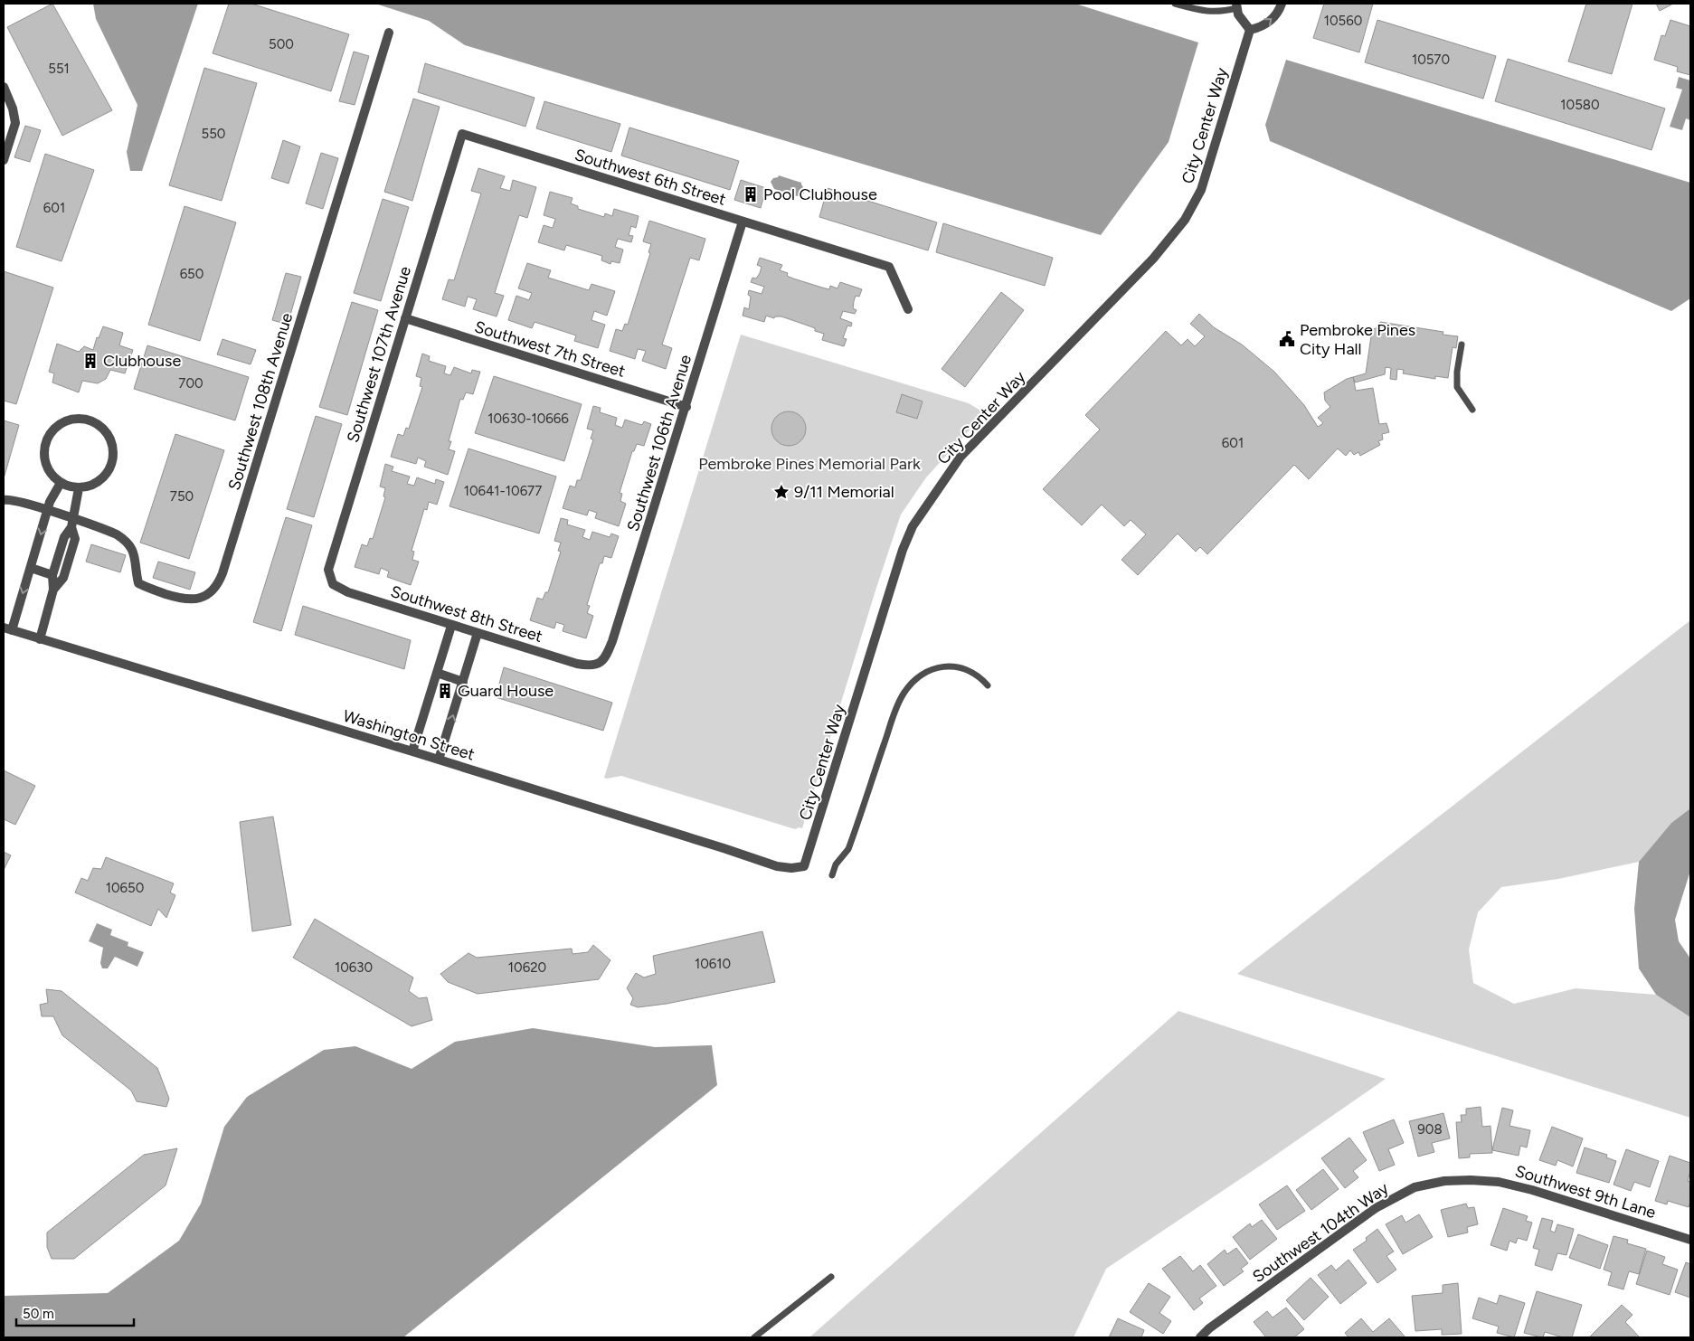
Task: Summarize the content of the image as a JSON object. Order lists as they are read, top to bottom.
{
  "streets": {
    "street": [
      "City Center Way",
      "Southwest 6th Street",
      "Southwest 7th Street",
      "Southwest 107th Avenue",
      "Southwest 108th Avenue",
      "Southwest 106th Avenue",
      "Southwest 8th Street",
      "Washington Street",
      "Southwest 9th Lane",
      "Southwest 104th Way"
    ]
  },
  "crossings": [
    ["City Center Way", "Washington Street"],
    ["Southwest 6th Street", "Southwest 107th Avenue"],
    ["Southwest 6th Street", "Southwest 106th Avenue"],
    ["Southwest 7th Street", "Southwest 107th Avenue"],
    ["Southwest 7th Street", "Southwest 106th Avenue"],
    ["Southwest 107th Avenue", "Southwest 8th Street"],
    ["Southwest 106th Avenue", "Southwest 8th Street"],
    ["Southwest 9th Lane", "Southwest 104th Way"]
  ],
  "parks": ["Pembroke Pines Memorial Park"],
  "places": {
    "building": ["Pool Clubhouse", "Clubhouse", "Guard House"],
    "public building": ["Pembroke Pines City Hall"],
    "place": ["9/11 Memorial"]
  },
  "house_numbers": [
    "10560",
    "500",
    "10570",
    "551",
    "10580",
    "550",
    "601",
    "650",
    "700",
    "10630-10666",
    "601",
    "10641-10677",
    "750",
    "10650",
    "10610",
    "10630",
    "10620",
    "908"
  ],
  "scale_bar": "50 m"
}
